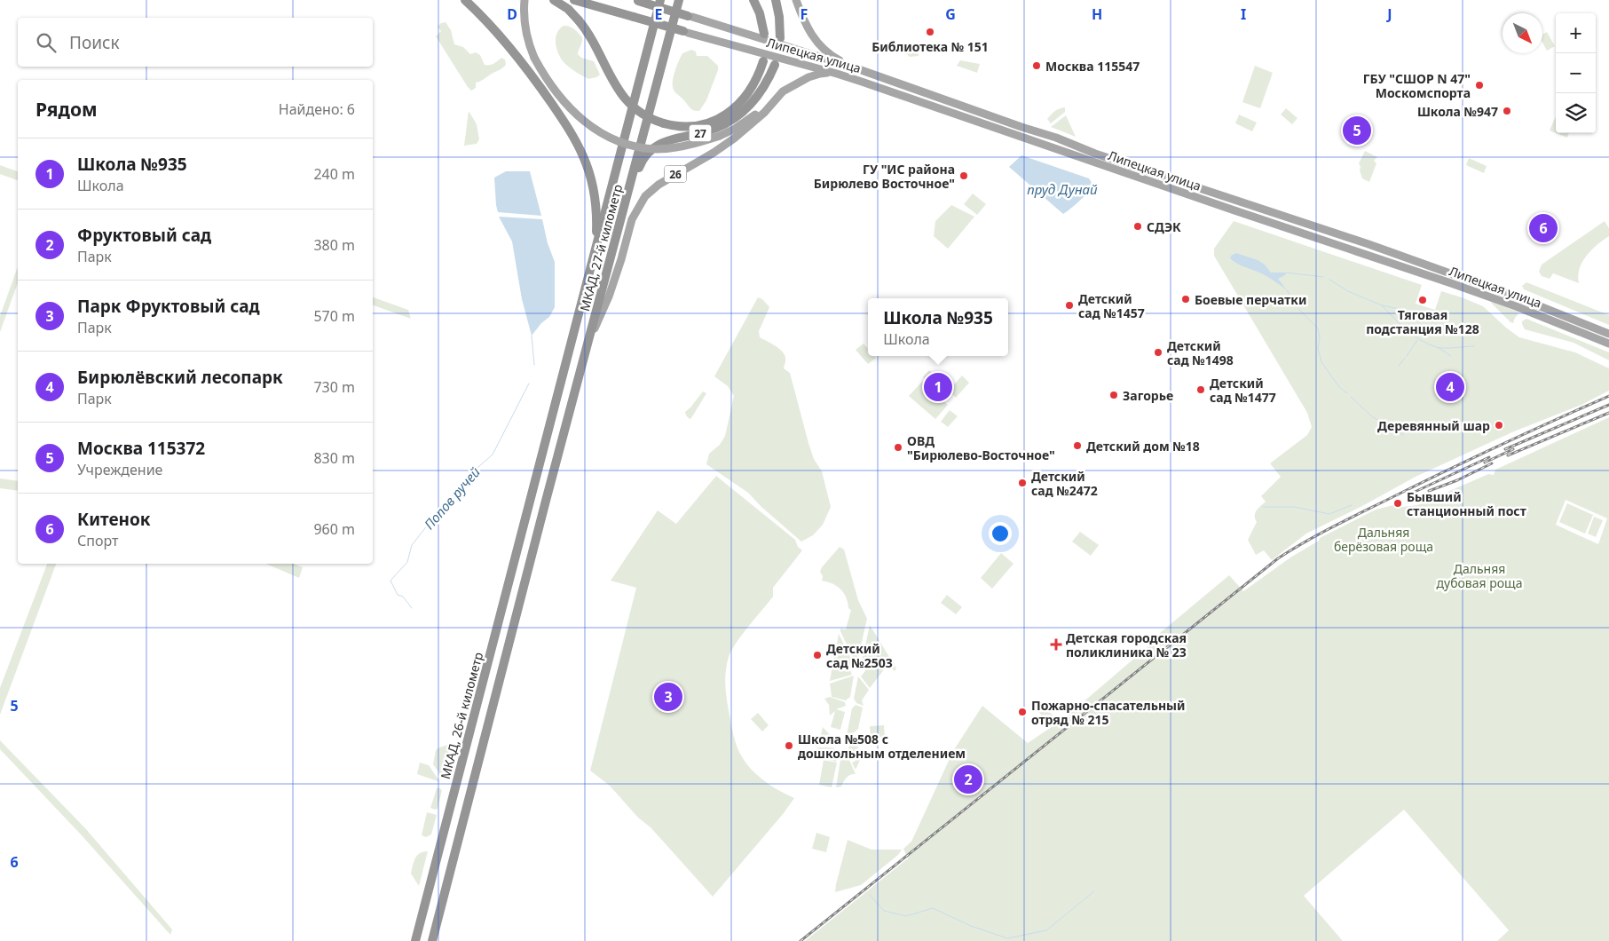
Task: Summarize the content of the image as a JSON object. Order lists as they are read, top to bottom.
{
  "streets": {
    "highway": ["27", "МКАД, 27-й километр", "МКАД, 26-й километр"],
    "main road": ["Липецкая улица", "26"]
  },
  "crossings": [
    ["Липецкая улица", "26"],
    ["27", "МКАД, 27-й километр"],
    ["26", "МКАД, 27-й километр"],
    ["МКАД, 27-й километр", "МКАД, 26-й километр"]
  ],
  "water": ["пруд Дунай", "Попов ручей"],
  "parks": ["Дальняя берёзовая роща", "Дальняя дубовая роща"],
  "places": {
    "other": [
      "Библиотека № 151",
      "Москва 115547",
      "ГБУ \"СШОР N 47\" Москомспорта",
      "Школа №947",
      "ГУ \"ИС района Бирюлево Восточное\"",
      "СДЭК",
      "Боевые перчатки",
      "Тяговая подстанция №128",
      "Детский сад №1457",
      "Детский сад №1498",
      "Детский сад №1477",
      "Загорье",
      "Деревянный шар",
      "Детский дом №18",
      "ОВД \"Бирюлево-Восточное\"",
      "Детский сад №2472",
      "Бывший станционный пост",
      "Детский сад №2503",
      "Пожарно-спасательный отряд № 215",
      "Школа №508 с дошкольным отделением"
    ],
    "health": ["Детская городская поликлиника № 23"]
  },
  "north": "bottom right",
  "page": {
    "map_buttons": ["+", "−"],
    "search": "Поиск",
    "heading": ["Рядом", "Найдено: 6"],
    "pins": [
      "5",
      "6",
      "1",
      "4",
      "3",
      "2"
    ],
    "list": [
      {
        "mark": "1",
        "name": "Школа №935",
        "note": "Школа",
        "value": "240 m"
      },
      {
        "mark": "2",
        "name": "Фруктовый сад",
        "note": "Парк",
        "value": "380 m"
      },
      {
        "mark": "3",
        "name": "Парк Фруктовый сад",
        "note": "Парк",
        "value": "570 m"
      },
      {
        "mark": "4",
        "name": "Бирюлёвский лесопарк",
        "note": "Парк",
        "value": "730 m"
      },
      {
        "mark": "5",
        "name": "Москва 115372",
        "note": "Учреждение",
        "value": "830 m"
      },
      {
        "mark": "6",
        "name": "Китенок",
        "note": "Спорт",
        "value": "960 m"
      }
    ],
    "popup": ["Школа №935", "Школа"]
  },
  "grid": {
    "columns": [
      "D",
      "E",
      "F",
      "G",
      "H",
      "I",
      "J"
    ],
    "rows": ["5", "6"]
  }
}
